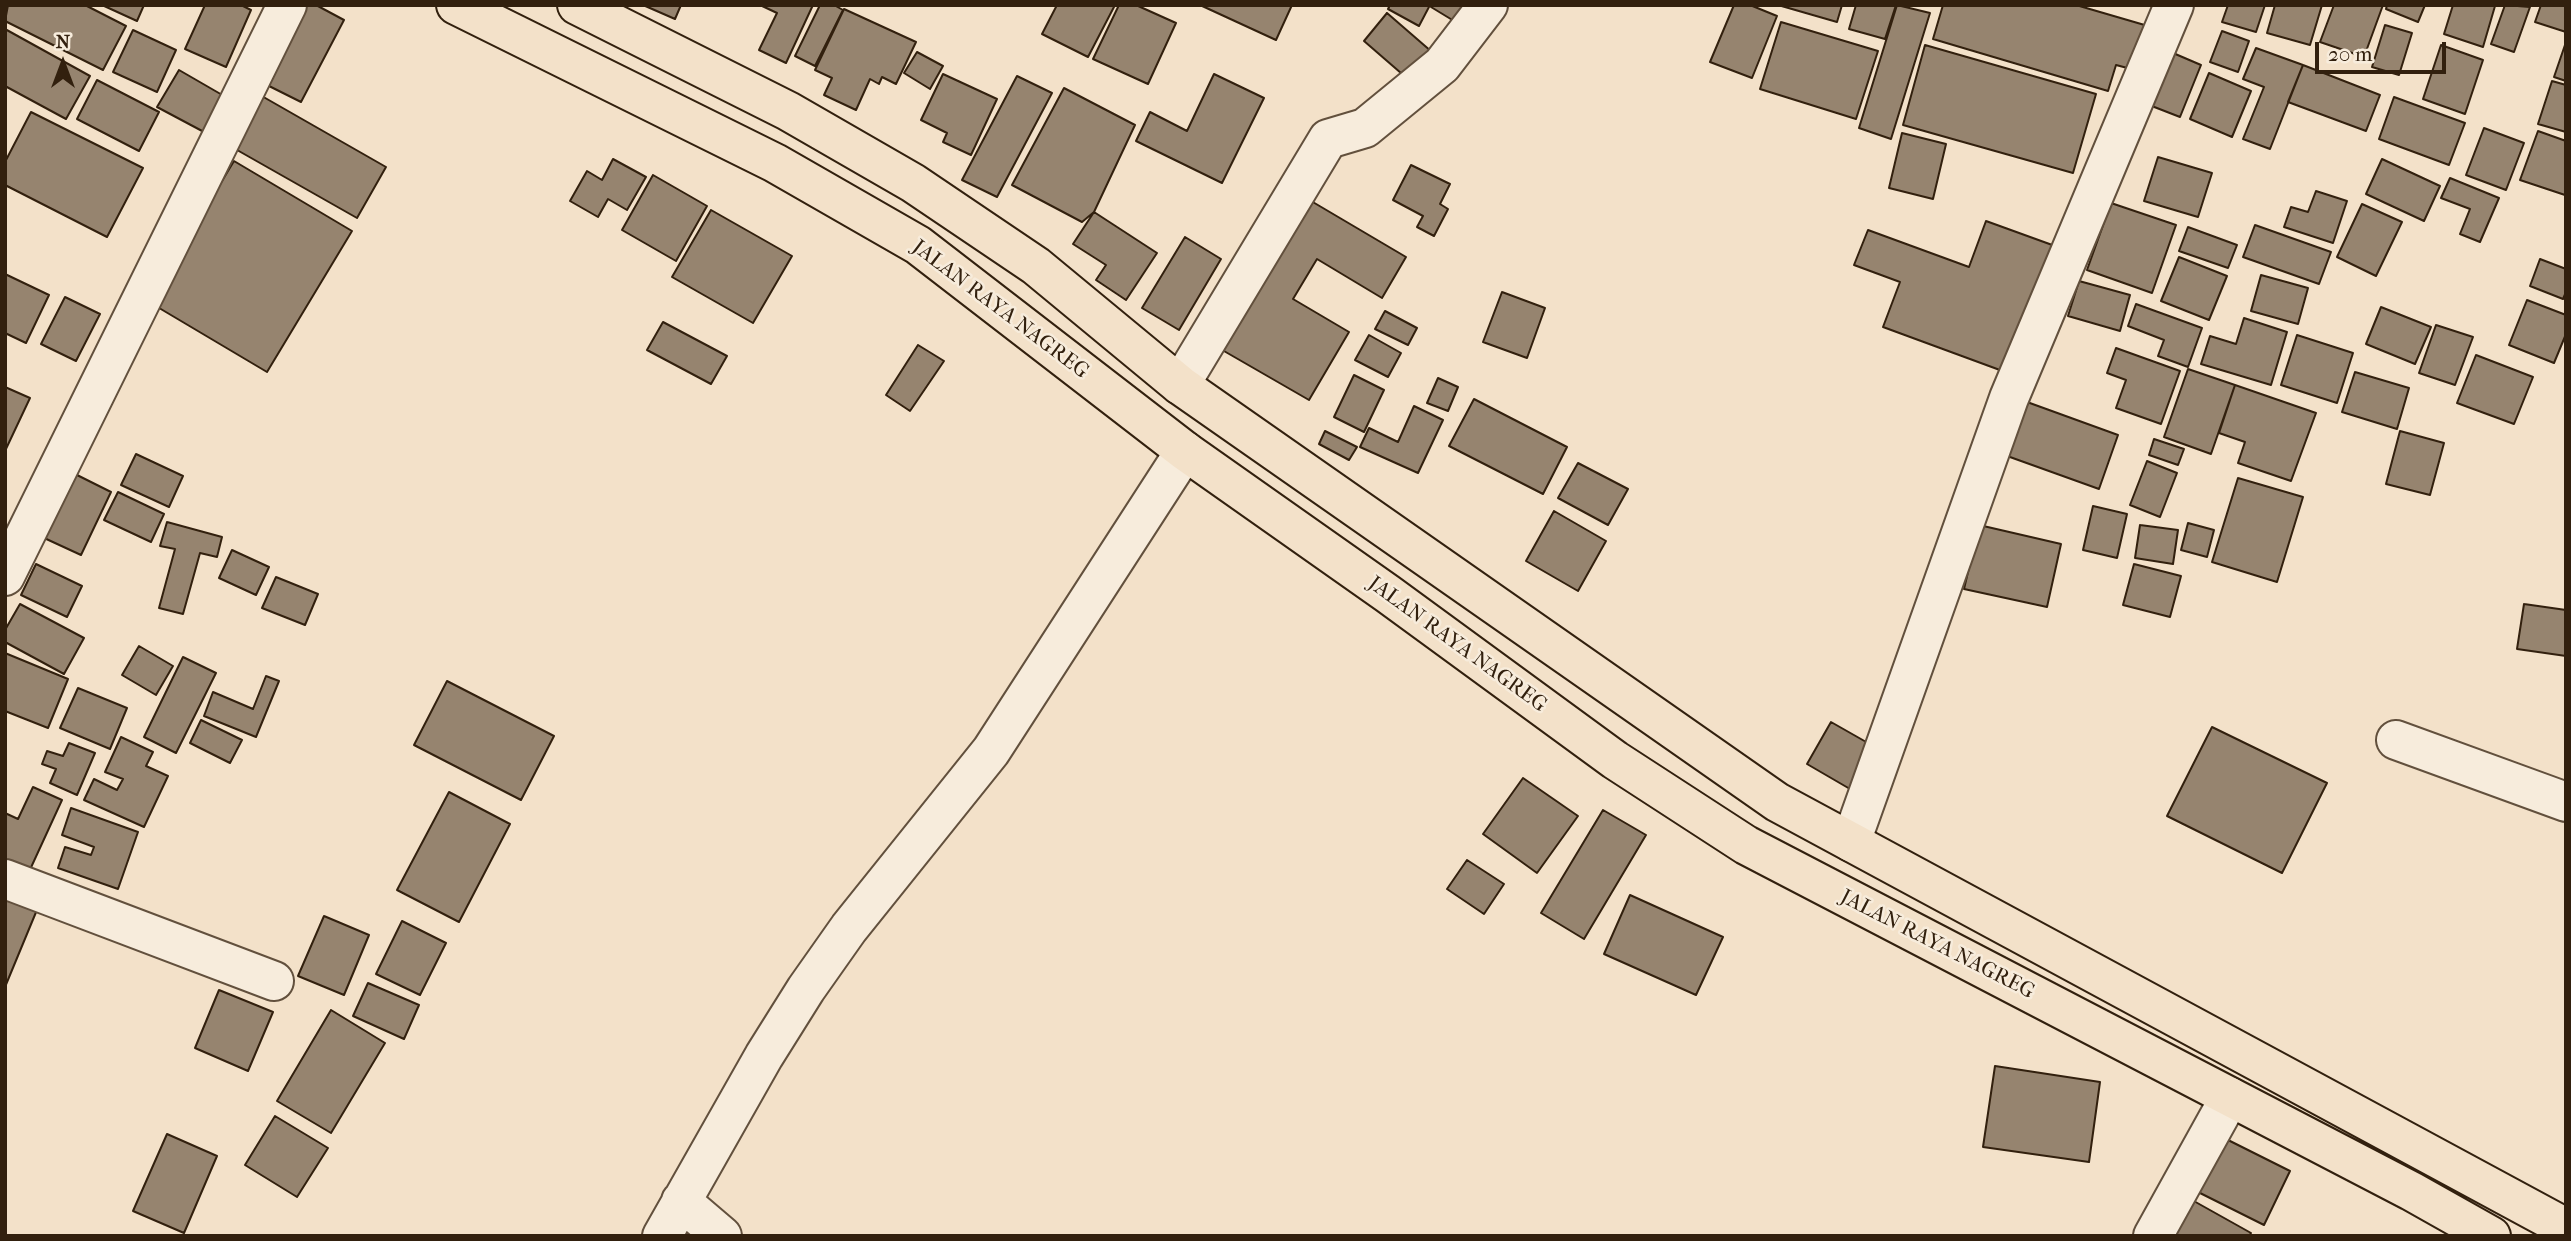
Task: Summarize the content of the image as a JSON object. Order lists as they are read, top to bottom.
{
  "streets": {
    "highway": ["JALAN RAYA NAGREG"]
  },
  "scale_bar": "20 m",
  "north": "top"
}
